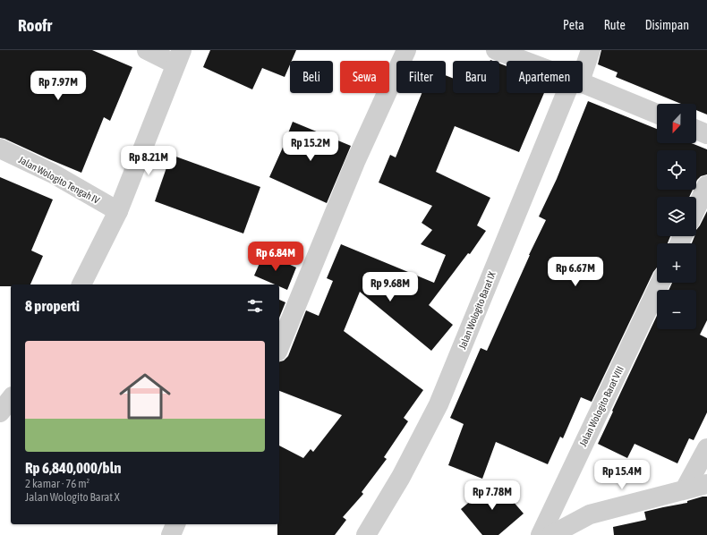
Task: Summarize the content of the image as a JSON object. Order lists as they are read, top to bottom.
{
  "streets": {
    "street": ["Jalan Wologito Tengah IV", "Jalan Wologito Barat IX", "Jalan Wologito Barat VIII"]
  },
  "north": "bottom",
  "page": {
    "header": "Roofr",
    "nav": ["Peta", "Rute", "Disimpan"],
    "chip": [
      "Beli",
      "Sewa",
      "Filter",
      "Baru",
      "Apartemen"
    ],
    "price": [
      "Rp 7.97M",
      "Rp 15.2M",
      "Rp 8.21M",
      "Rp 6.84M",
      "Rp 6.67M",
      "Rp 9.68M",
      "Rp 15.4M",
      "Rp 7.78M"
    ],
    "map_buttons": ["+", "−"],
    "heading": "8 properti",
    "list": [
      {
        "name": "Rp 6,840,000/bln",
        "note": "2 kamar · 76 m² · Jalan Wologito Barat X"
      }
    ]
  }
}
